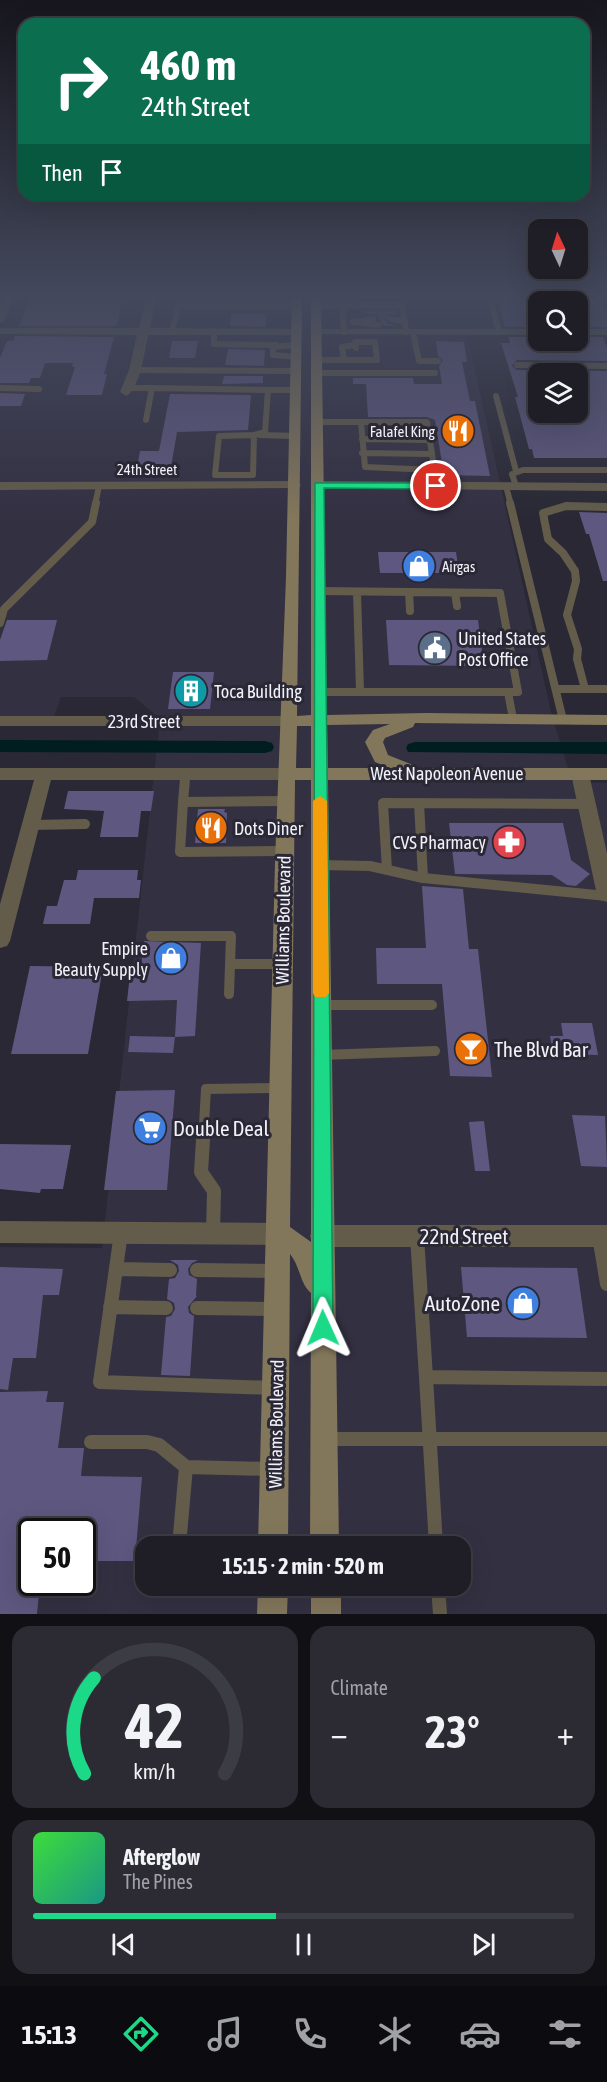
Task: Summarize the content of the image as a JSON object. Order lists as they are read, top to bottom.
{
  "streets": {
    "main road": ["West Napoleon Avenue", "Williams Boulevard"],
    "street": ["24th Street", "23rd Street", "22nd Street"]
  },
  "crossings": [
    ["24th Street", "Williams Boulevard"],
    ["23rd Street", "Williams Boulevard"],
    ["West Napoleon Avenue", "Williams Boulevard"],
    ["Williams Boulevard", "22nd Street"]
  ],
  "places": {
    "restaurant": ["Falafel King", "Dots Diner"],
    "shop": ["Airgas", "Empire Beauty Supply", "AutoZone"],
    "public building": ["United States Post Office"],
    "building": ["Toca Building"],
    "pharmacy": ["CVS Pharmacy"],
    "bar": ["The Blvd Bar"],
    "supermarket": ["Double Deal"]
  },
  "north": "top",
  "page": {
    "turn": ["460 m", "24th Street"],
    "then": "Then",
    "limit": "50",
    "trip": "15:15 · 2 min · 520 m",
    "tile": "Climate",
    "heat": ["−", "23°", "+"],
    "song": ["Afterglow", "The Pines"],
    "tabs": "15:13",
    "gauge": ["42", "km/h"]
  }
}
